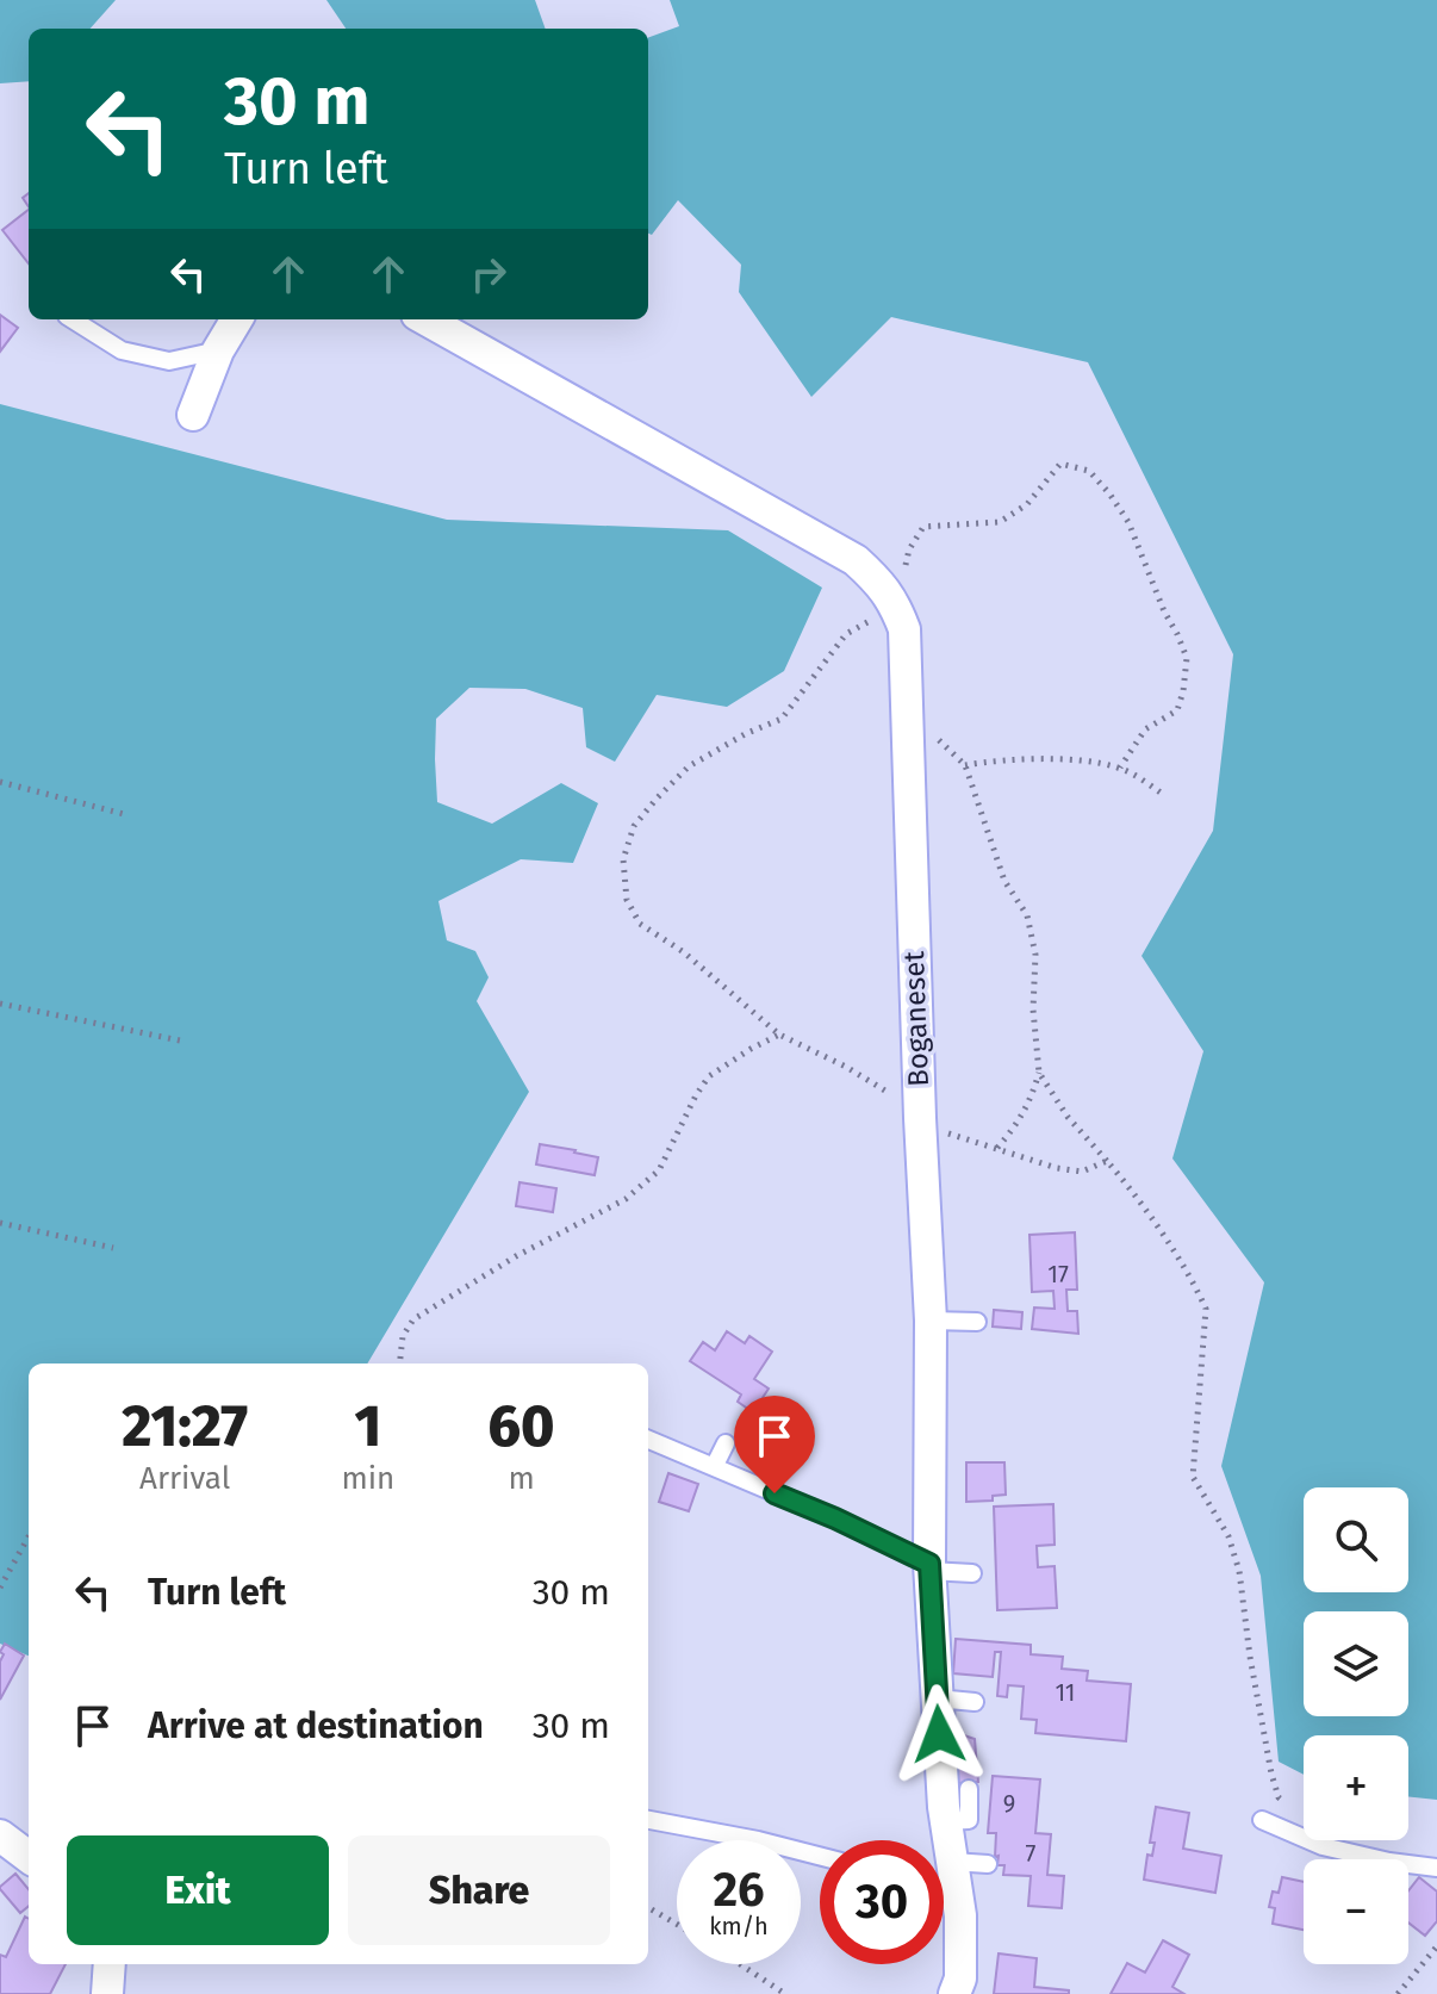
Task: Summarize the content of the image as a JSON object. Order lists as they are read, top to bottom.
{
  "streets": {
    "street": ["Boganeset"]
  },
  "house_numbers": [
    "17",
    "11",
    "9",
    "7"
  ],
  "page": {
    "turn": ["30 m", "Turn left"],
    "eta": [
      "21:27",
      "Arrival",
      "1",
      "min",
      "60",
      "m"
    ],
    "map_buttons": ["+", "−"],
    "list": [
      {
        "name": "Turn left",
        "value": "30 m"
      },
      {
        "name": "Arrive at destination",
        "value": "30 m"
      }
    ],
    "buttons": ["Exit", "Share"],
    "speed": "26 km/h",
    "limit": "30"
  }
}
